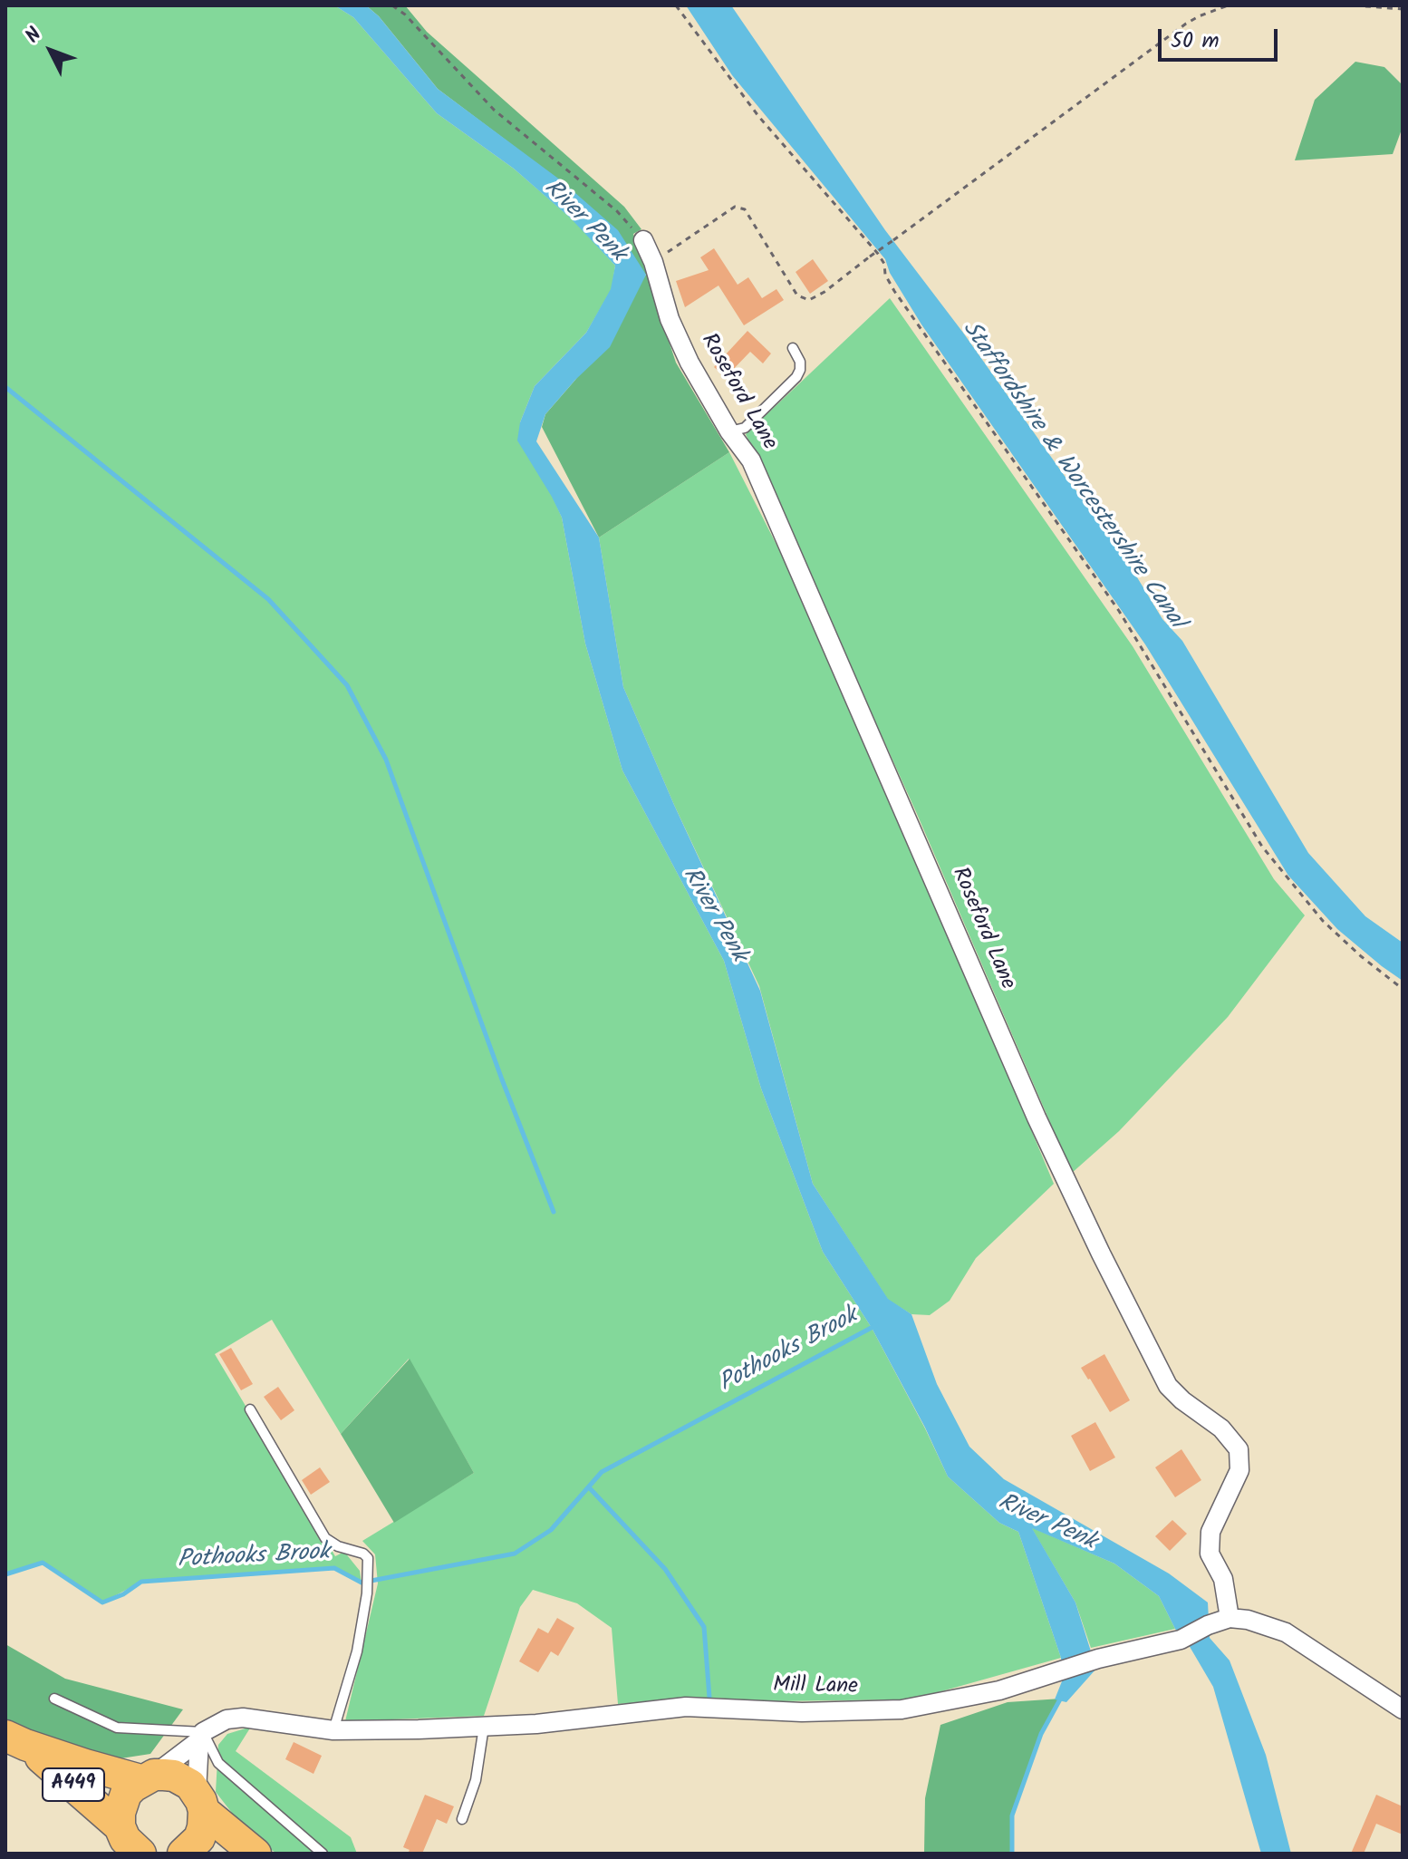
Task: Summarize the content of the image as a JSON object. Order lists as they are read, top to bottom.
{
  "streets": {
    "highway": ["A449"],
    "street": ["Roseford Lane", "Mill Lane"]
  },
  "crossings": [
    ["Roseford Lane", "Mill Lane"],
    ["Mill Lane", "A449"]
  ],
  "water": ["River Penk", "Staffordshire & Worcestershire Canal", "Pothooks Brook"],
  "scale_bar": "50 m",
  "north": "top left"
}
